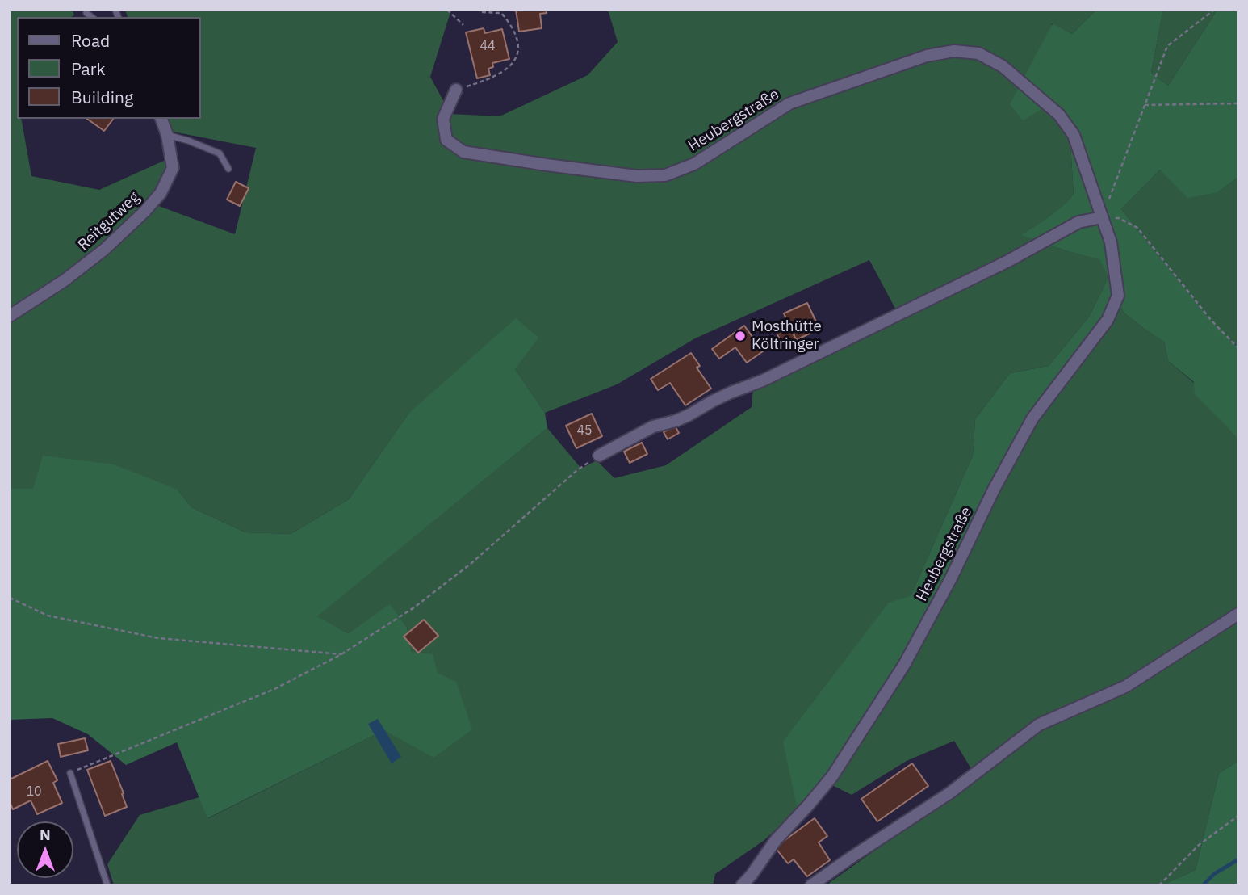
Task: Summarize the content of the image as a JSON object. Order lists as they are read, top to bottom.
{
  "streets": {
    "street": ["Heubergstraße", "Reitgutweg"]
  },
  "places": ["Mosthütte Költringer"],
  "house_numbers": ["44", "45", "10"],
  "legend": ["Road", "Park", "Building"],
  "north": "top"
}
